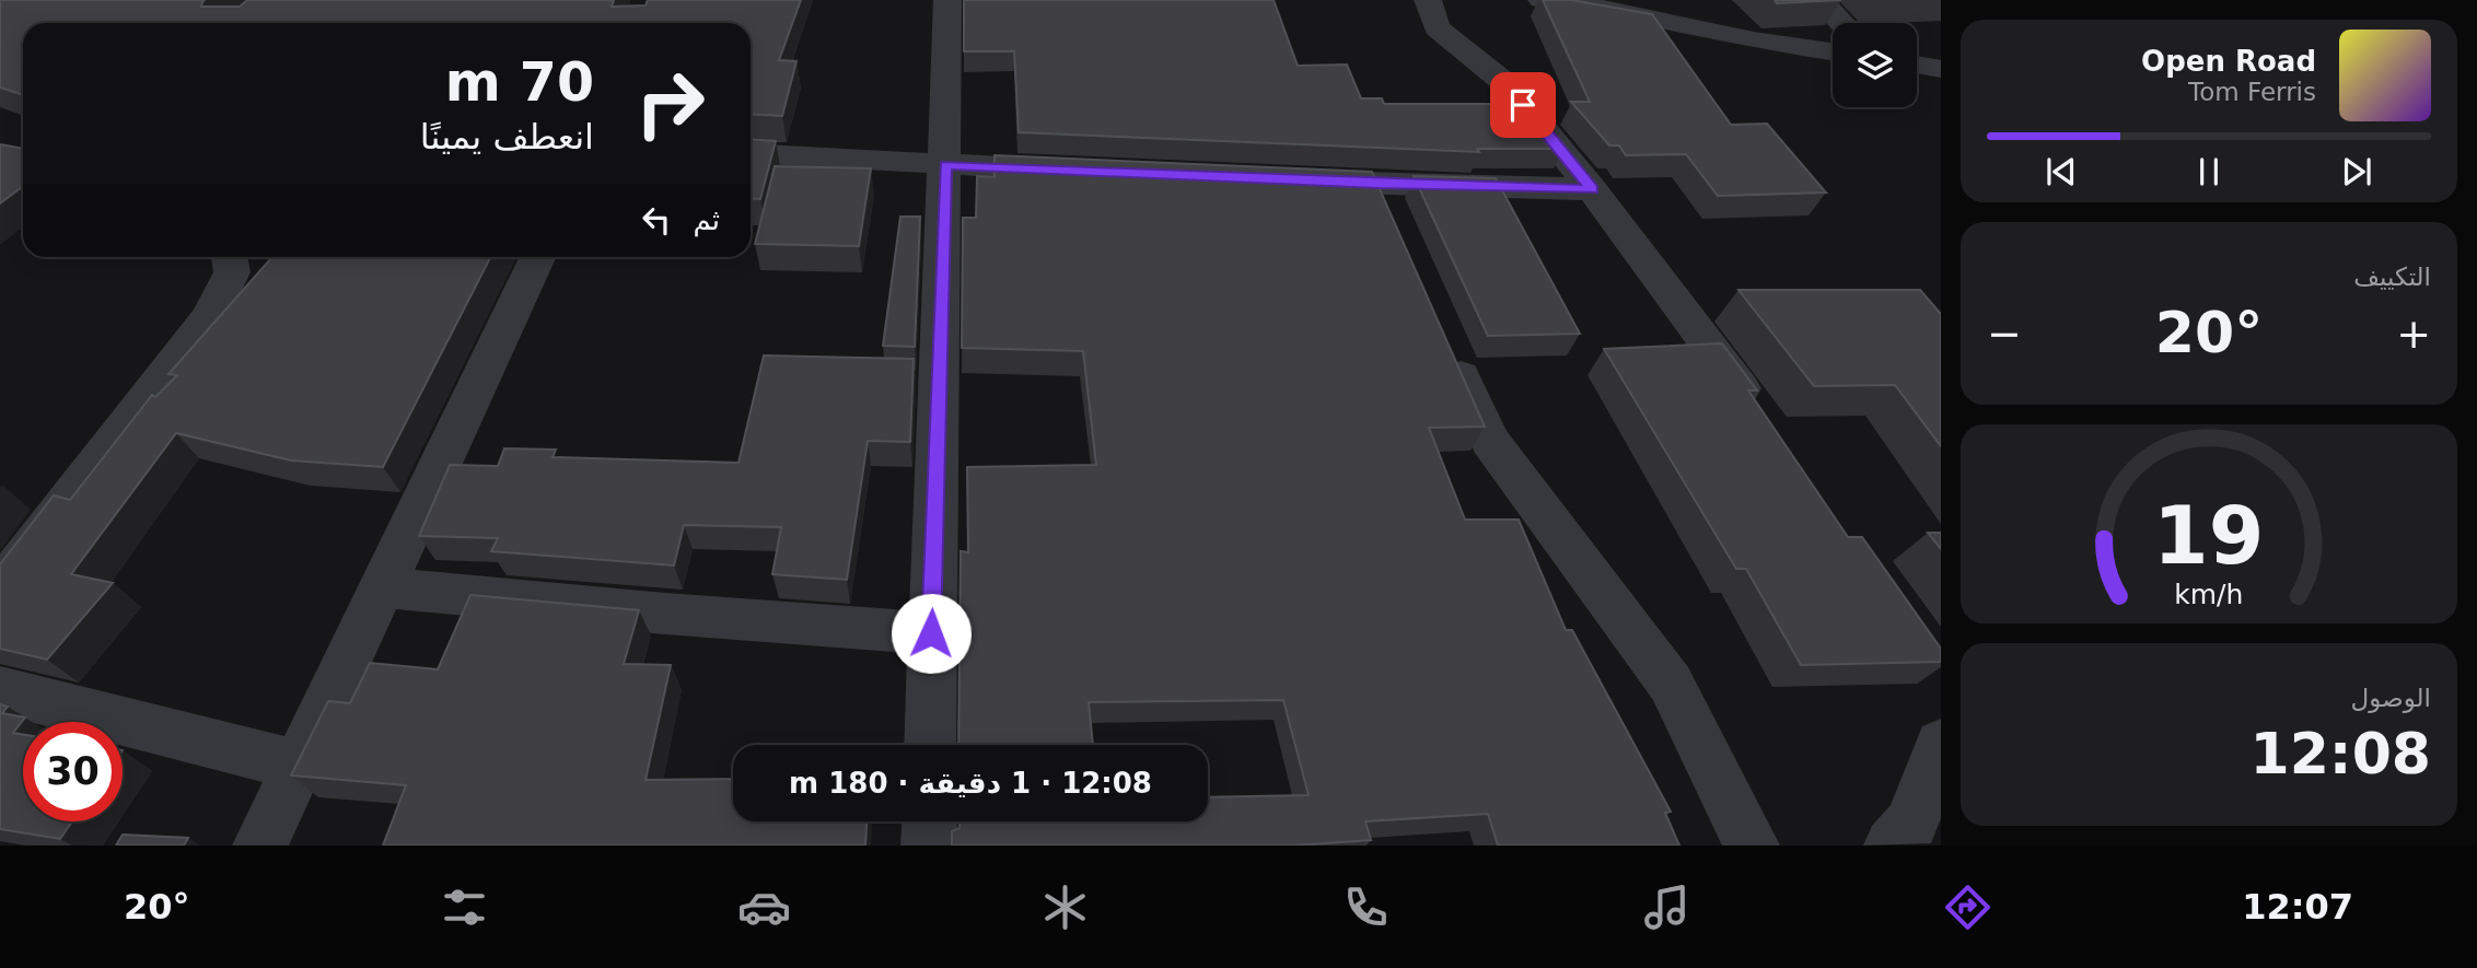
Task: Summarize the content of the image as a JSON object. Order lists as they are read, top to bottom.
{
  "page": {
    "turn": ["70 m", "انعطف يمينًا"],
    "song": ["Open Road", "Tom Ferris"],
    "then": "ثم",
    "tile": [
      "التكييف",
      ["الوصول", "12:08"]
    ],
    "heat": ["−", "20°", "+"],
    "limit": "30",
    "trip": "12:08 · 1 دقيقة · 180 m",
    "tabs": ["12:07", "20°"],
    "gauge": ["19", "km/h"]
  }
}
